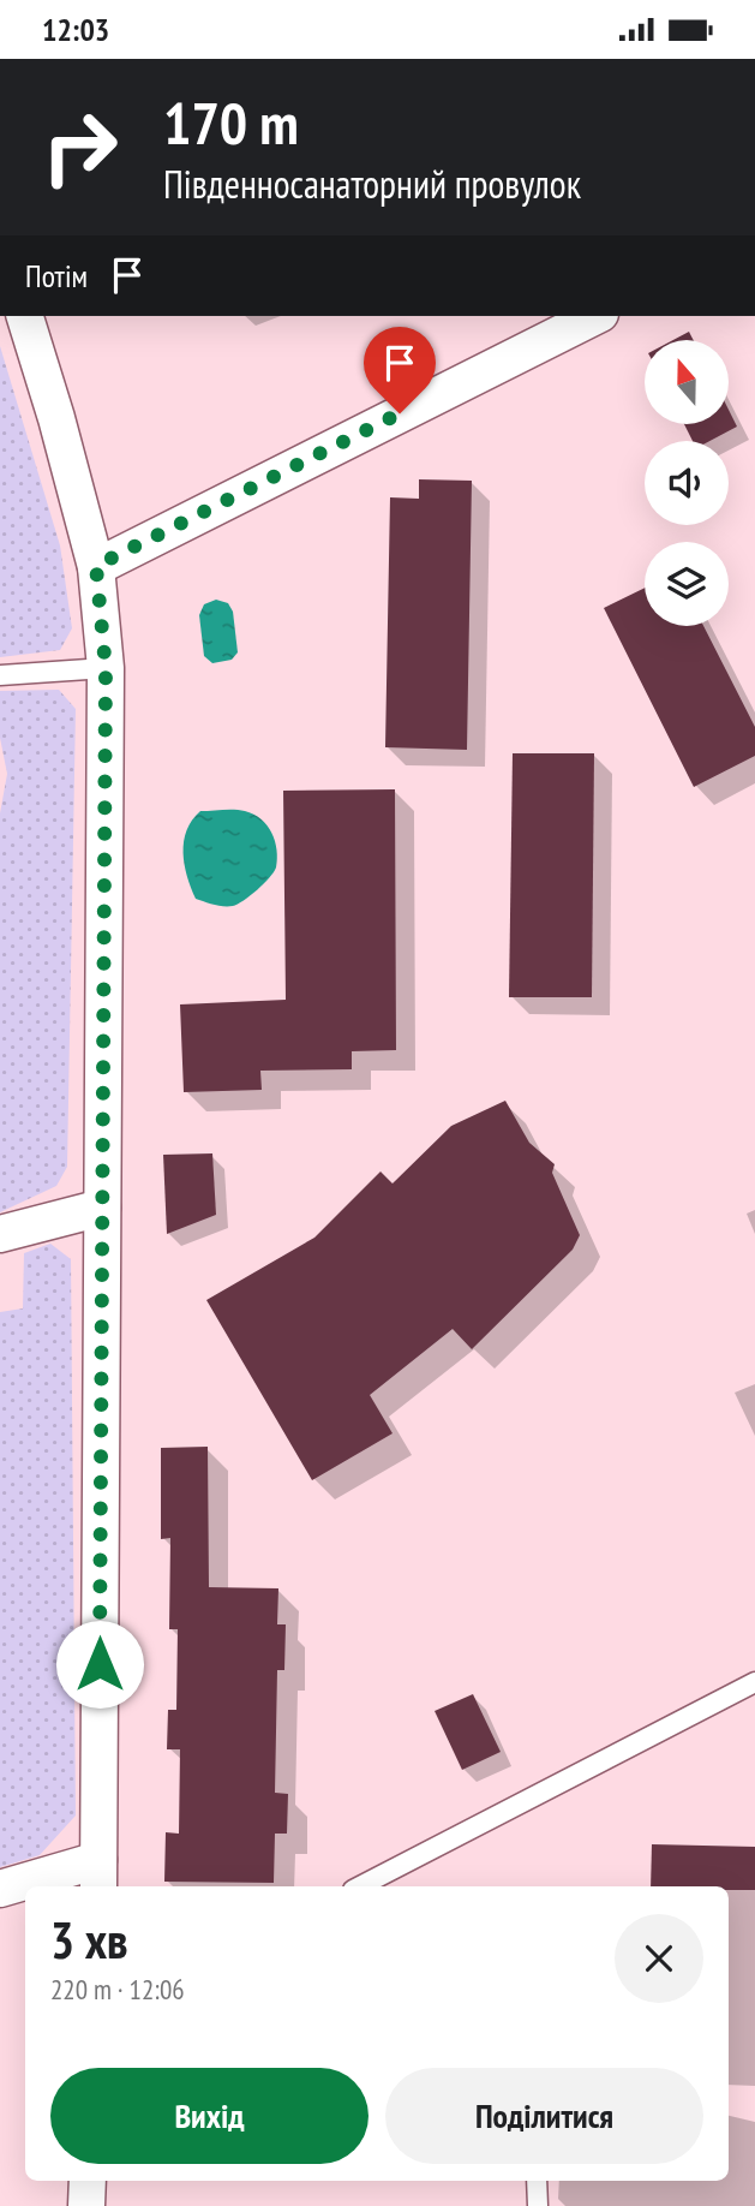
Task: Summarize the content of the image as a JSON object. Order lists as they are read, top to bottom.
{
  "north": "top",
  "page": {
    "status": "12:03",
    "turn": ["170 m", "Південносанаторний провулок"],
    "then": "Потім",
    "heading": ["3 хв", "220 m · 12:06"],
    "buttons": ["Вихід", "Поділитися"]
  }
}
